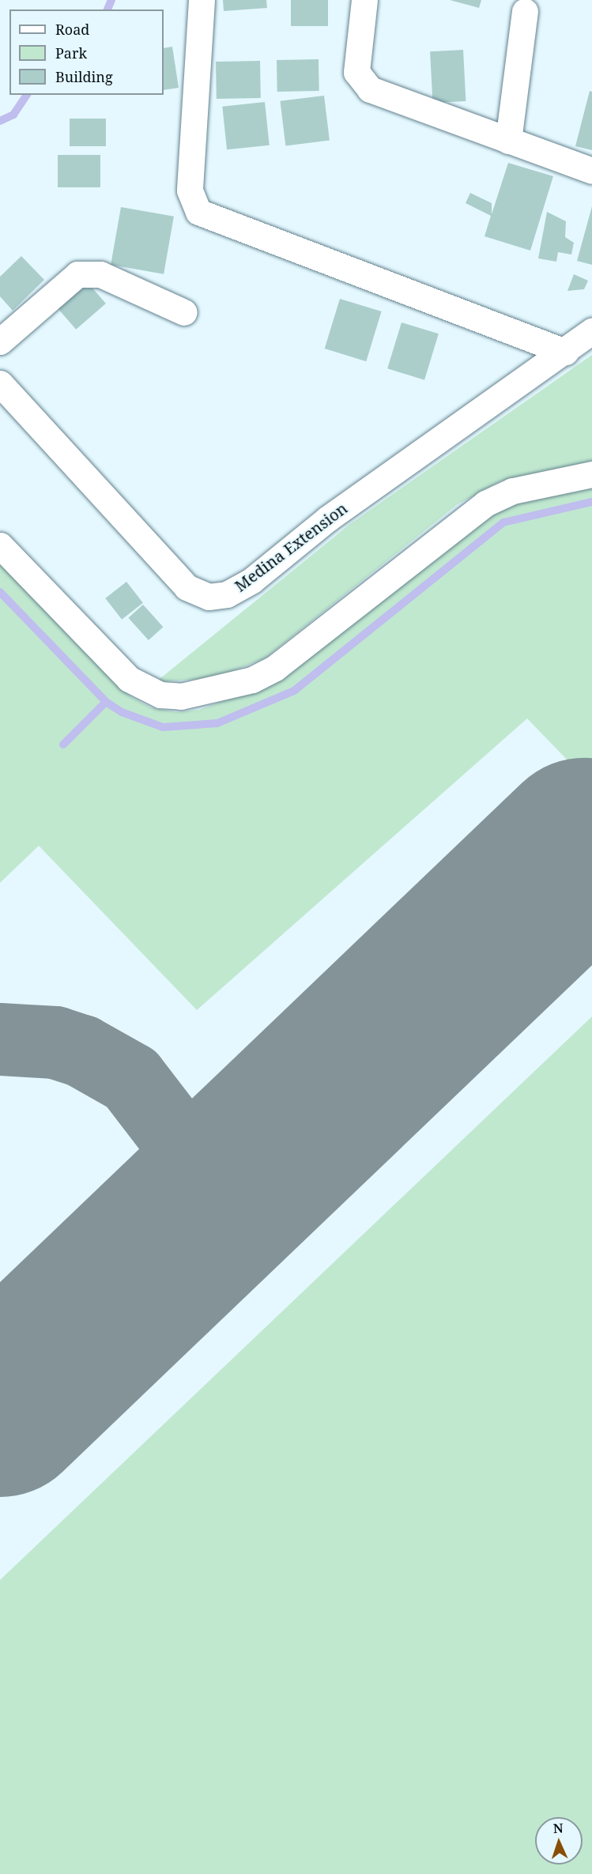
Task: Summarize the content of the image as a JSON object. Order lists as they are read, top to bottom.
{
  "streets": {
    "street": ["Medina Extension"]
  },
  "legend": ["Road", "Park", "Building"],
  "north": "top"
}
